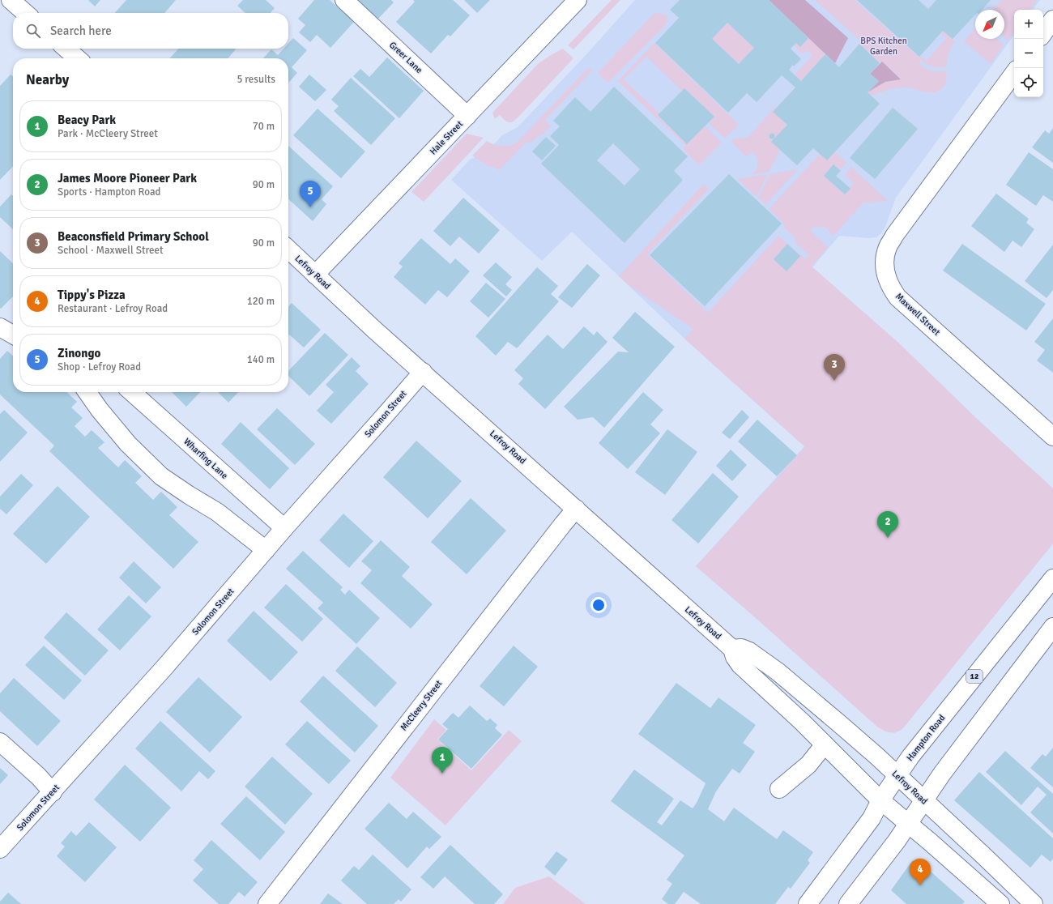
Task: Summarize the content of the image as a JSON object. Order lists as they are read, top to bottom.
{
  "streets": {
    "street": [
      "Greer Lane",
      "Hale Street",
      "Lefroy Road",
      "Maxwell Street",
      "Solomon Street",
      "Wharfing Lane",
      "12",
      "McCleery Street",
      "Hampton Road"
    ]
  },
  "crossings": [
    ["Greer Lane", "Hale Street"],
    ["Hale Street", "Lefroy Road"],
    ["Lefroy Road", "Solomon Street"],
    ["Lefroy Road", "McCleery Street"],
    ["Lefroy Road", "Hampton Road"],
    ["Solomon Street", "Wharfing Lane"]
  ],
  "parks": ["BPS Kitchen Garden"],
  "north": "bottom left",
  "page": {
    "map_buttons": ["+", "−"],
    "search": "Search here",
    "heading": ["Nearby", "5 results"],
    "list": [
      {
        "mark": "1",
        "name": "Beacy Park",
        "note": "Park · McCleery Street",
        "value": "70 m"
      },
      {
        "mark": "2",
        "name": "James Moore Pioneer Park",
        "note": "Sports · Hampton Road",
        "value": "90 m"
      },
      {
        "mark": "3",
        "name": "Beaconsfield Primary School",
        "note": "School · Maxwell Street",
        "value": "90 m"
      },
      {
        "mark": "4",
        "name": "Tippy's Pizza",
        "note": "Restaurant · Lefroy Road",
        "value": "120 m"
      },
      {
        "mark": "5",
        "name": "Zinongo",
        "note": "Shop · Lefroy Road",
        "value": "140 m"
      }
    ],
    "pins": [
      "5",
      "3",
      "2",
      "1",
      "4"
    ]
  }
}
